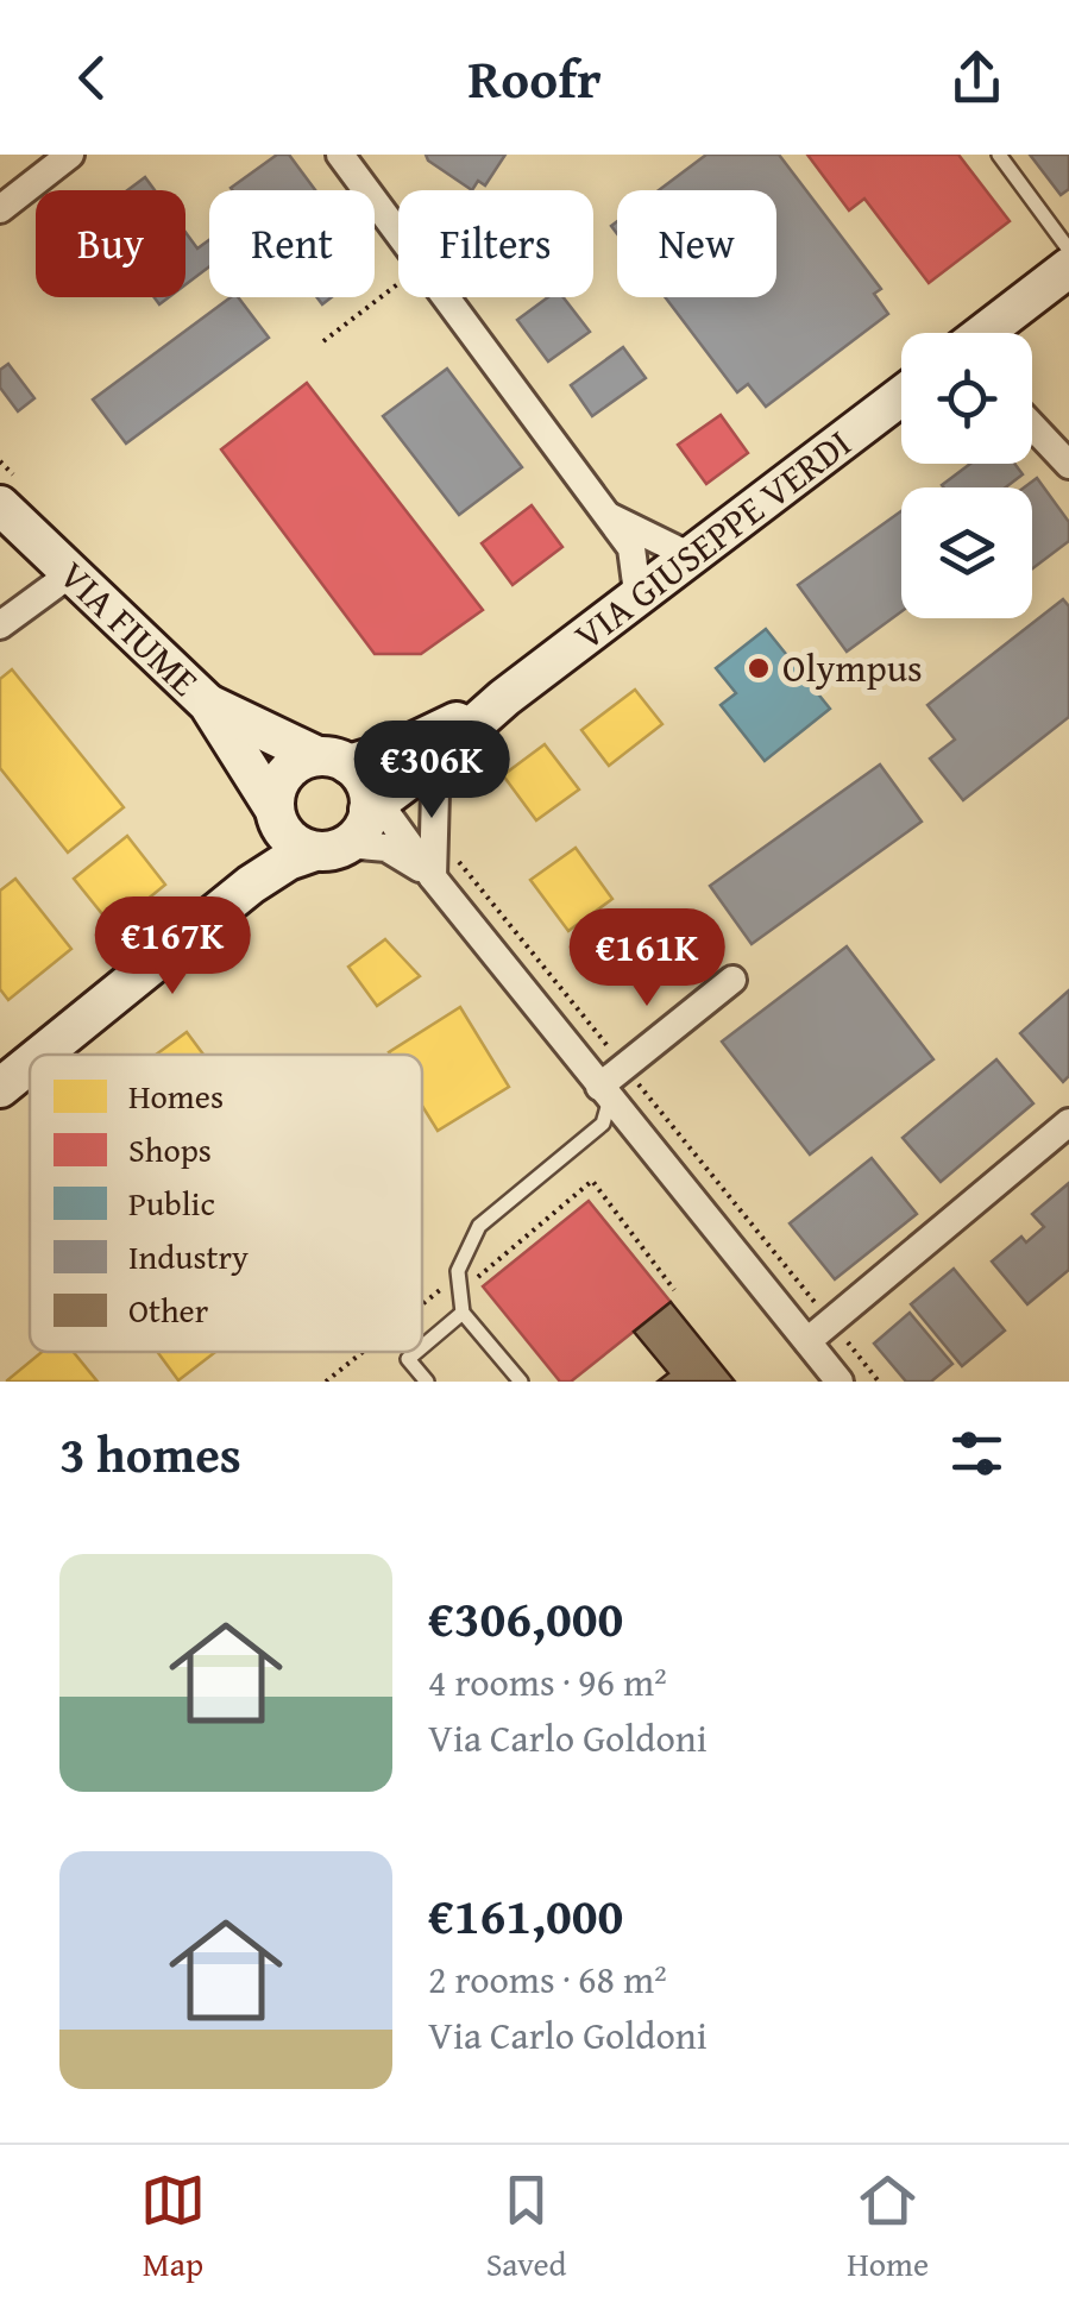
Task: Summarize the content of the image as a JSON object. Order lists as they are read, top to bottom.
{
  "streets": {
    "street": ["VIA GIUSEPPE VERDI", "VIA FIUME"]
  },
  "crossings": [
    ["VIA GIUSEPPE VERDI", "VIA FIUME"]
  ],
  "places": ["Olympus"],
  "legend": [
    "Homes",
    "Shops",
    "Public",
    "Industry",
    "Other"
  ],
  "page": {
    "header": "Roofr",
    "chip": [
      "Buy",
      "Rent",
      "Filters",
      "New"
    ],
    "price": ["€306K", "€167K", "€161K"],
    "heading": "3 homes",
    "list": [
      {
        "name": "€306,000",
        "note": "4 rooms · 96 m² · Via Carlo Goldoni"
      },
      {
        "name": "€161,000",
        "note": "2 rooms · 68 m² · Via Carlo Goldoni"
      }
    ],
    "tabs": ["Map", "Saved", "Home"]
  }
}
